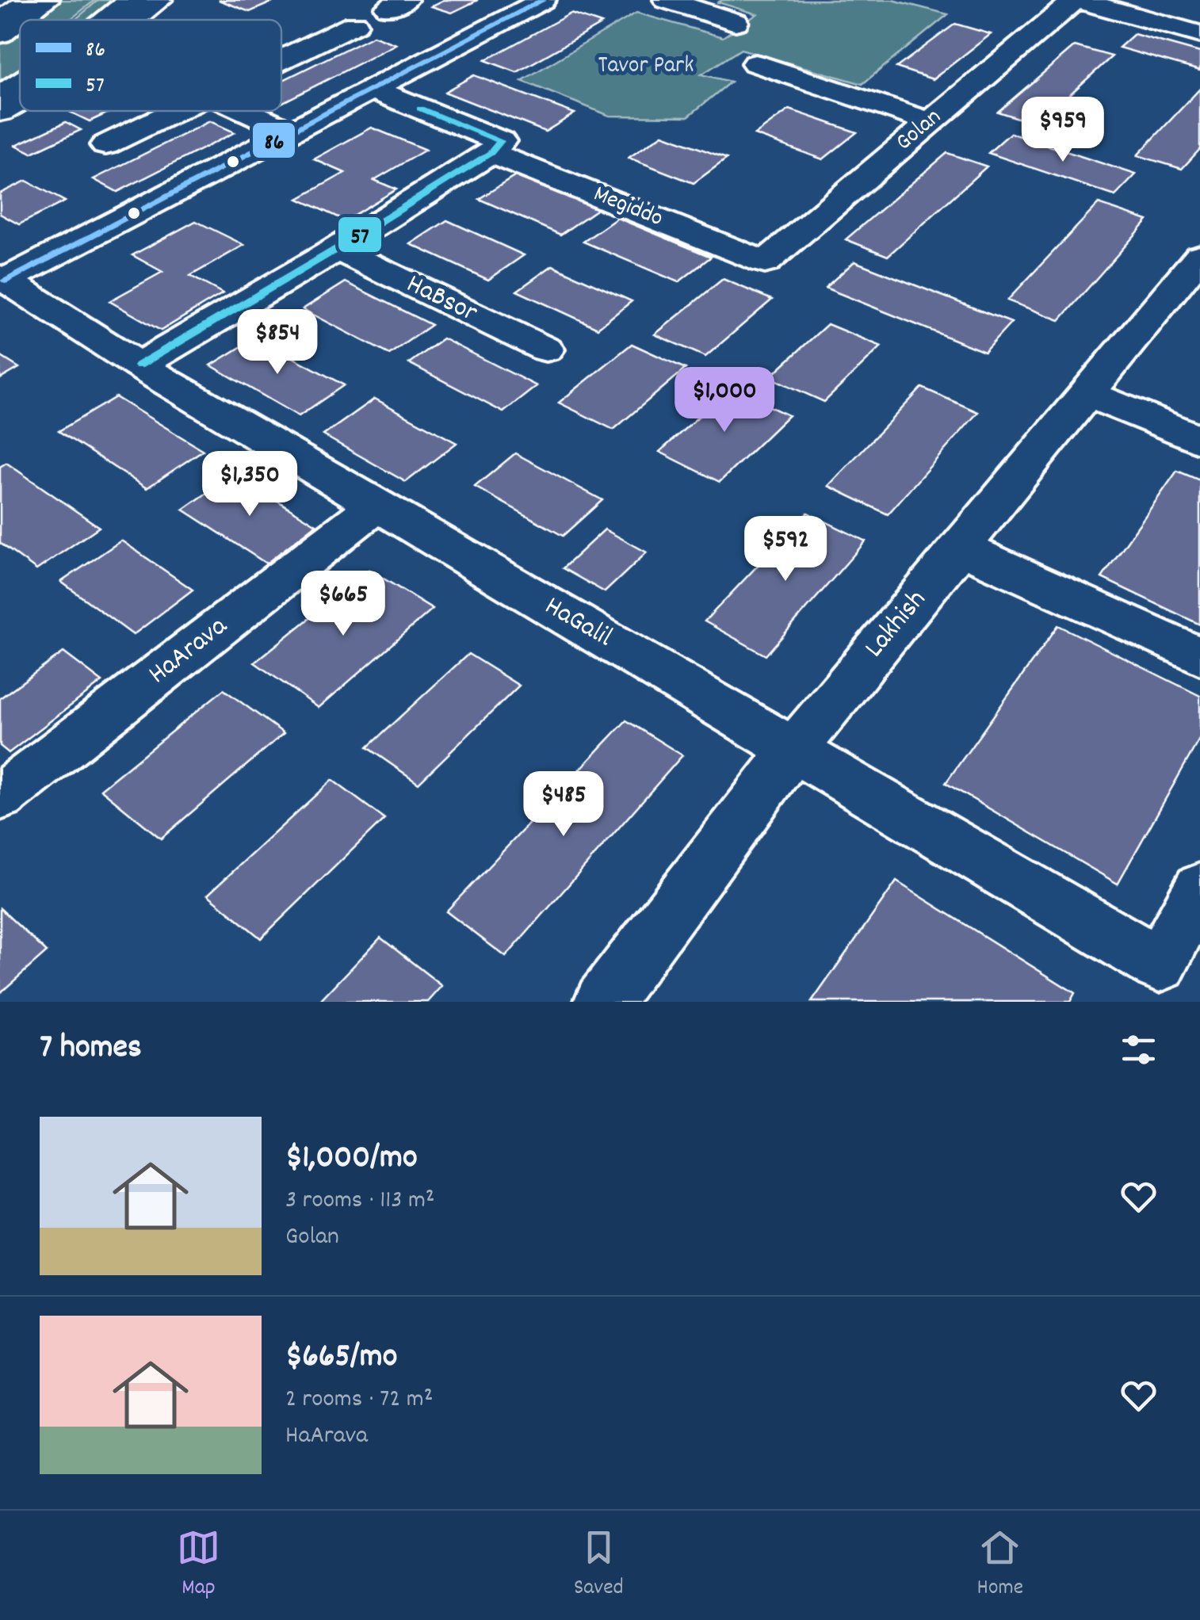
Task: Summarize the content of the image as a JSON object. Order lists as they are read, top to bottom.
{
  "streets": {
    "street": [
      "Golan",
      "Megiddo",
      "HaBsor",
      "HaGalil",
      "Lakhish",
      "HaArava"
    ]
  },
  "crossings": [
    ["Golan", "Megiddo"],
    ["HaGalil", "Lakhish"],
    ["HaGalil", "HaArava"]
  ],
  "parks": ["Tavor Park"],
  "lines": ["transit line 86", "transit line 57"],
  "legend": ["86", "57"],
  "page": {
    "price": [
      "$959",
      "$854",
      "$1,000",
      "$1,350",
      "$592",
      "$665",
      "$485"
    ],
    "heading": "7 homes",
    "list": [
      {
        "name": "$1,000/mo",
        "note": "3 rooms · 113 m² · Golan"
      },
      {
        "name": "$665/mo",
        "note": "2 rooms · 72 m² · HaArava"
      }
    ],
    "tabs": ["Map", "Saved", "Home"]
  }
}
